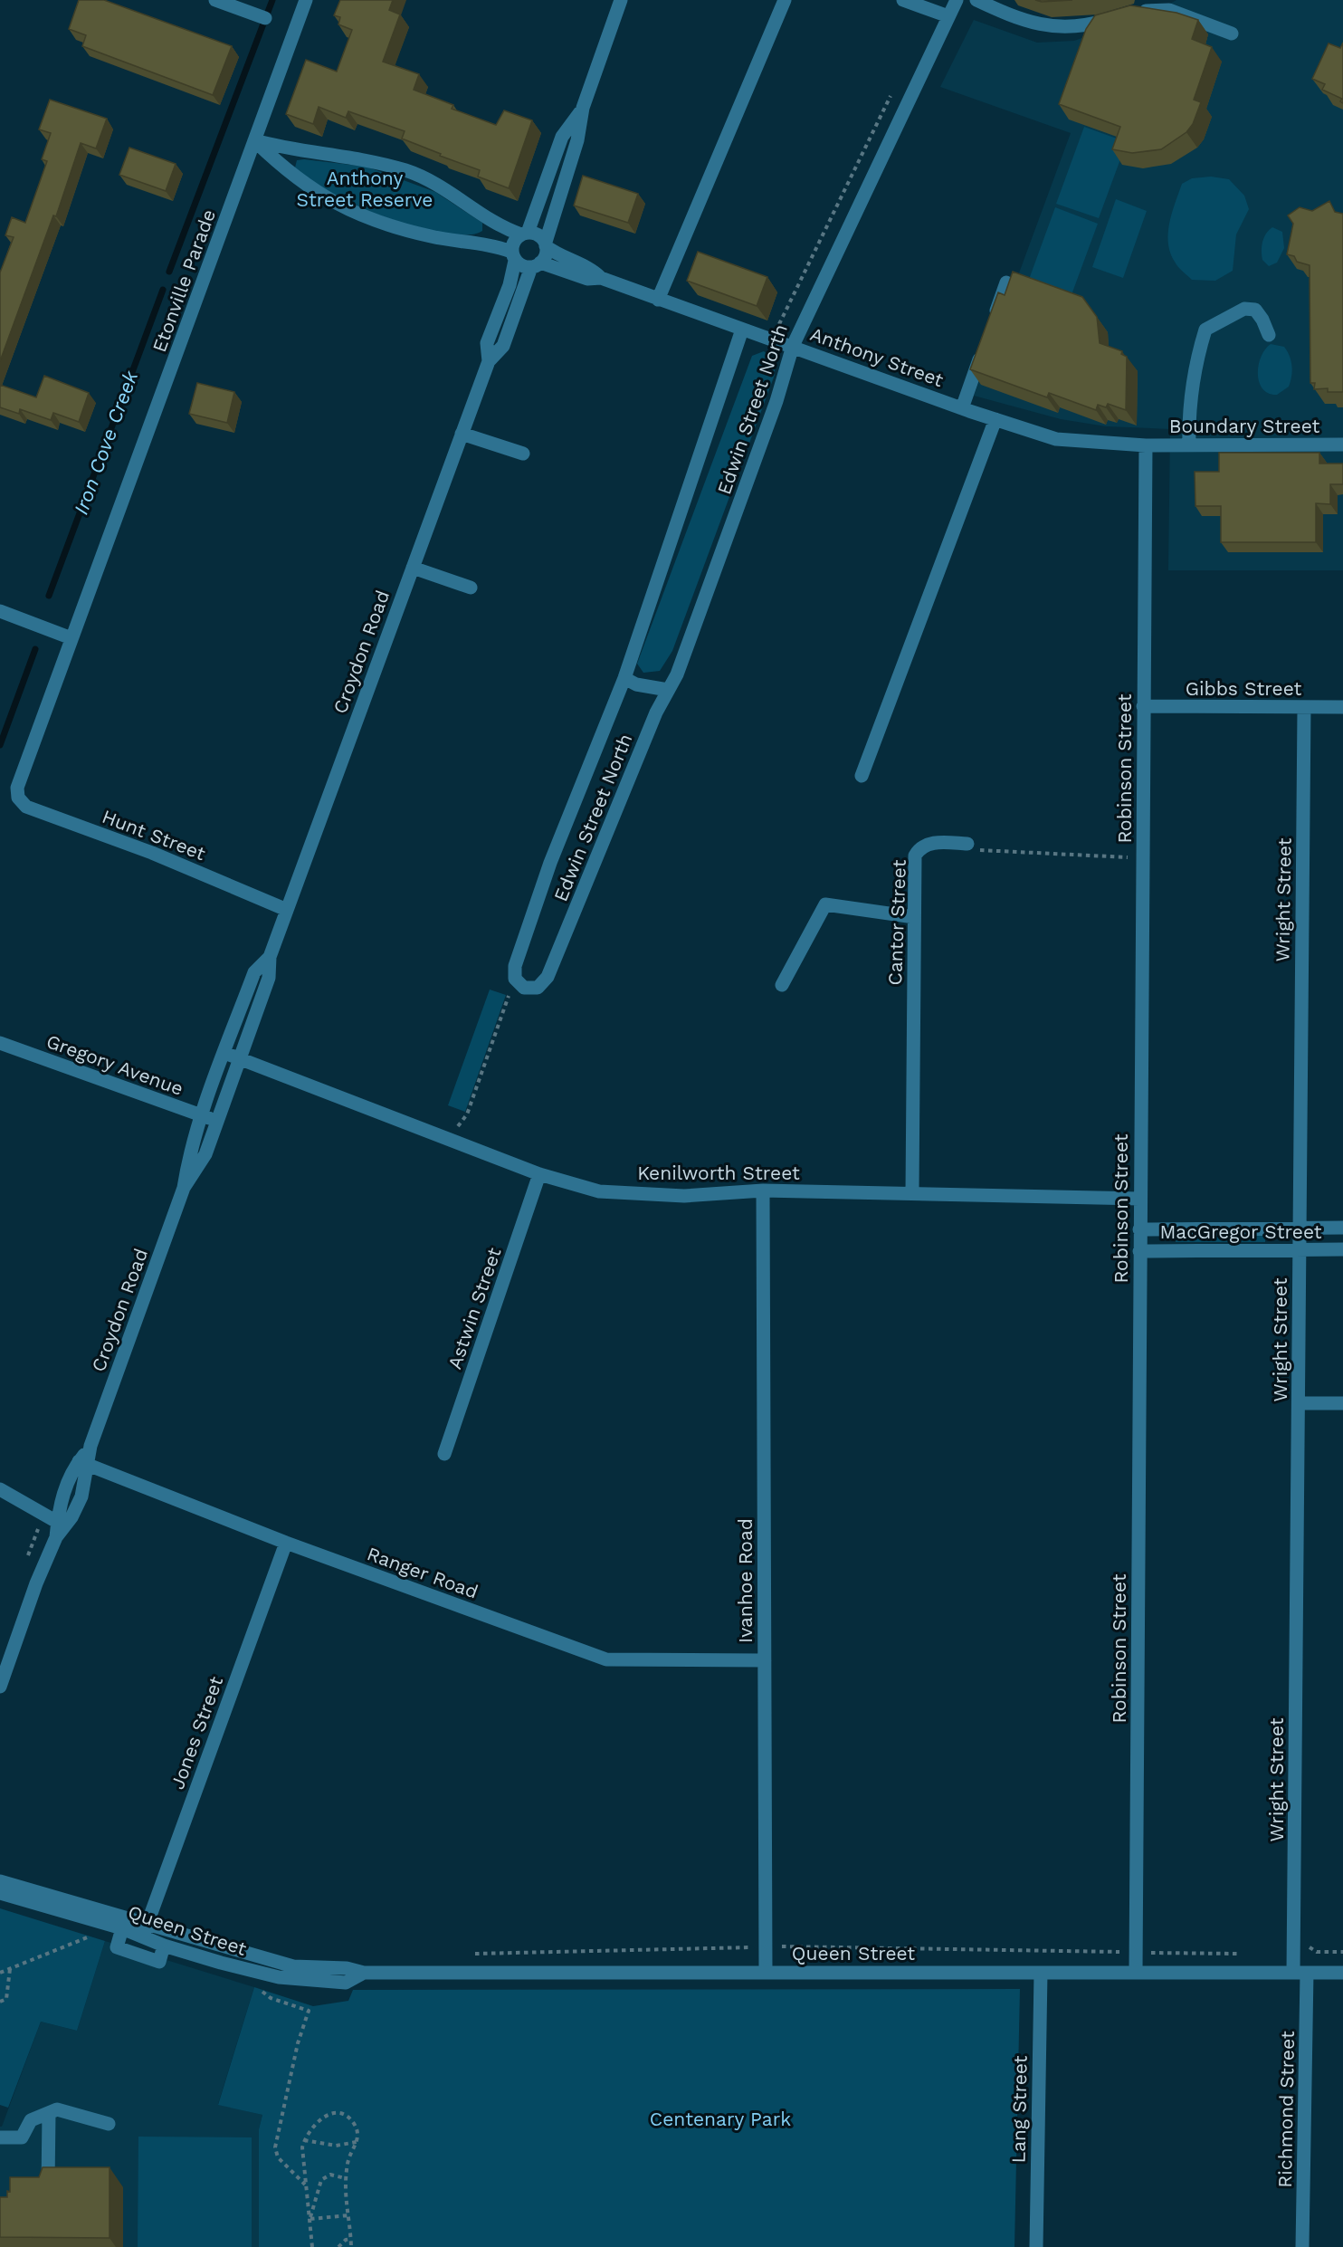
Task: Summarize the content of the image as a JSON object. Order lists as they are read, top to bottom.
{
  "streets": {
    "street": [
      "Etonville Parade",
      "Anthony Street",
      "Edwin Street North",
      "Boundary Street",
      "Croydon Road",
      "Gibbs Street",
      "Robinson Street",
      "Hunt Street",
      "Wright Street",
      "Cantor Street",
      "Gregory Avenue",
      "Kenilworth Street",
      "MacGregor Street",
      "Astwin Street",
      "Ranger Road",
      "Ivanhoe Road",
      "Jones Street",
      "Queen Street",
      "Lang Street",
      "Richmond Street"
    ]
  },
  "crossings": [
    ["Etonville Parade", "Hunt Street"],
    ["Anthony Street", "Edwin Street North"],
    ["Anthony Street", "Boundary Street"],
    ["Anthony Street", "Croydon Road"],
    ["Anthony Street", "Robinson Street"],
    ["Boundary Street", "Robinson Street"],
    ["Croydon Road", "Hunt Street"],
    ["Croydon Road", "Gregory Avenue"],
    ["Croydon Road", "Kenilworth Street"],
    ["Croydon Road", "Ranger Road"],
    ["Gibbs Street", "Robinson Street"],
    ["Gibbs Street", "Wright Street"],
    ["Robinson Street", "Kenilworth Street"],
    ["Robinson Street", "MacGregor Street"],
    ["Robinson Street", "Queen Street"],
    ["Wright Street", "MacGregor Street"],
    ["Wright Street", "Queen Street"],
    ["Wright Street", "Richmond Street"],
    ["Cantor Street", "Kenilworth Street"],
    ["Kenilworth Street", "Astwin Street"],
    ["Kenilworth Street", "Ivanhoe Road"],
    ["Ranger Road", "Ivanhoe Road"],
    ["Ranger Road", "Jones Street"],
    ["Ivanhoe Road", "Queen Street"],
    ["Jones Street", "Queen Street"],
    ["Queen Street", "Lang Street"],
    ["Queen Street", "Richmond Street"]
  ],
  "water": ["Iron Cove Creek"],
  "parks": ["Anthony Street Reserve", "Centenary Park"]
}
